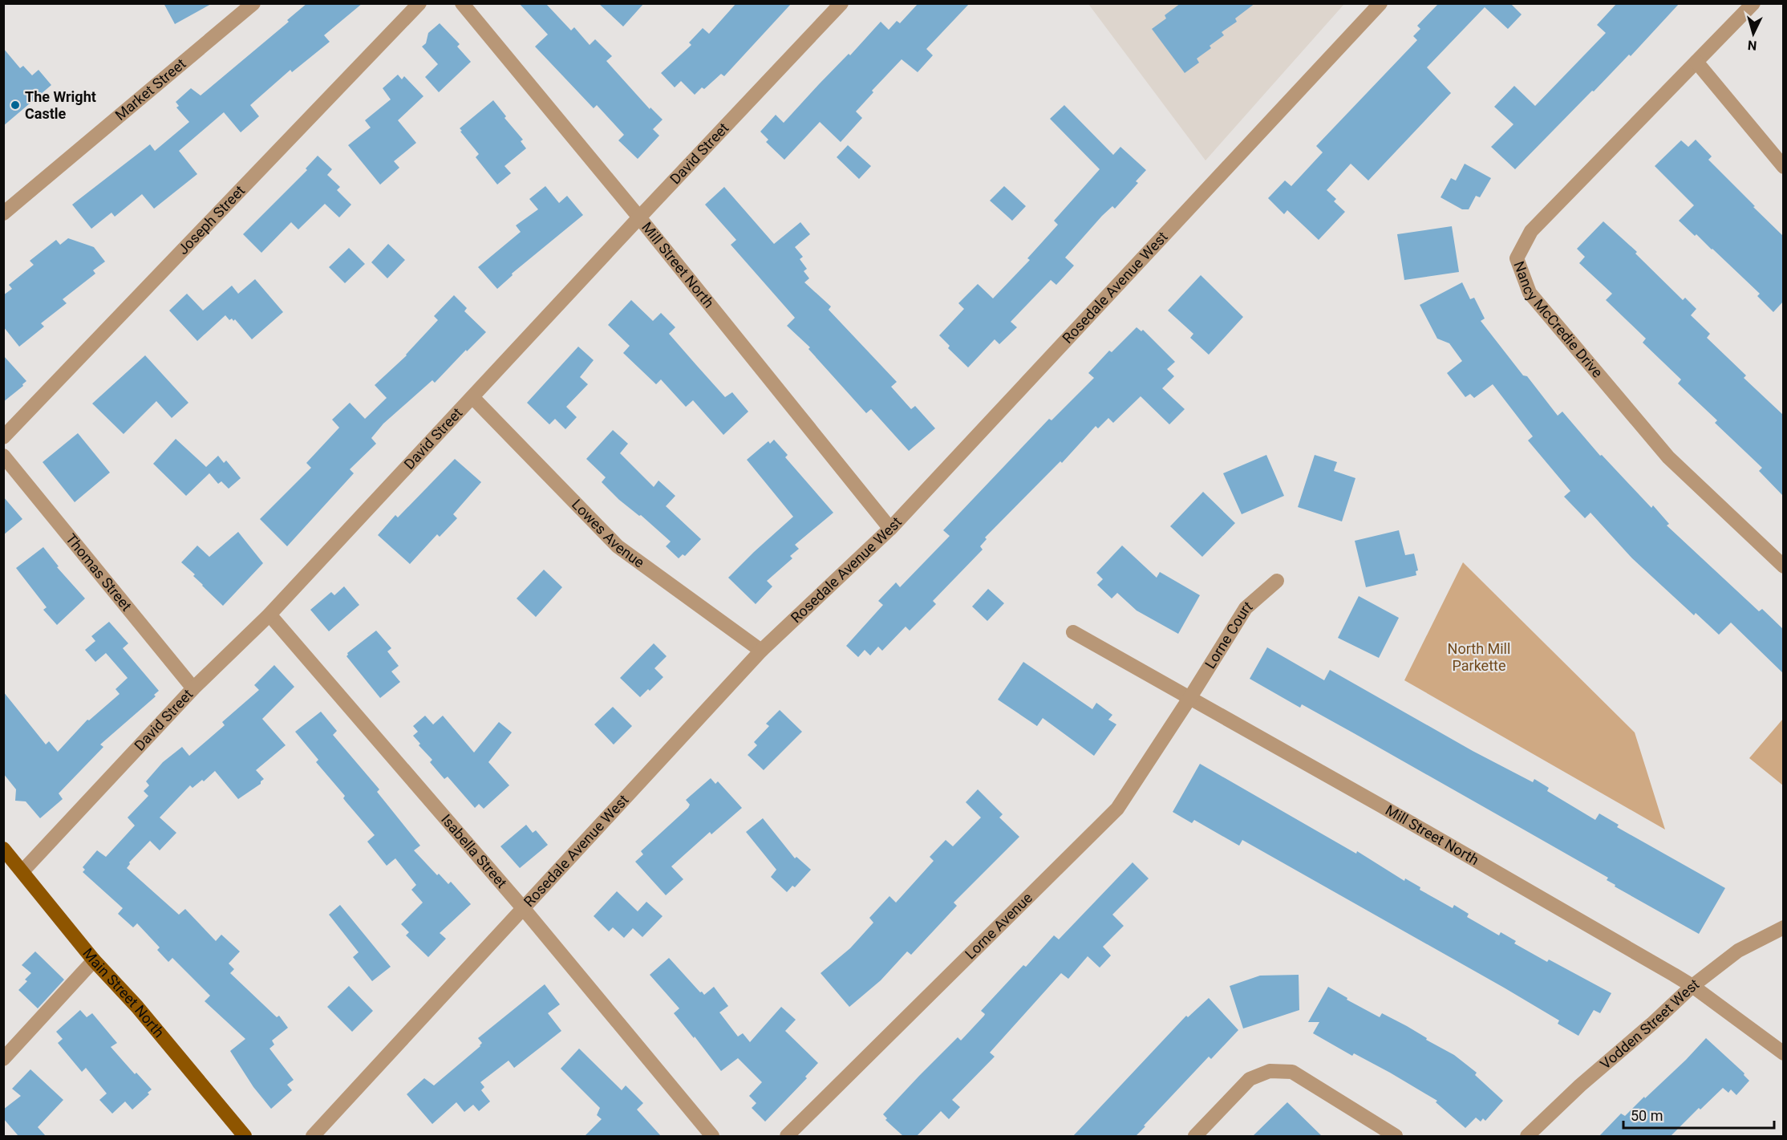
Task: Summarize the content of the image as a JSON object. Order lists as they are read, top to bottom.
{
  "streets": {
    "main road": ["Main Street North"],
    "street": [
      "Market Street",
      "David Street",
      "Joseph Street",
      "Mill Street North",
      "Rosedale Avenue West",
      "Nancy McCredie Drive",
      "Lowes Avenue",
      "Thomas Street",
      "Lorne Court",
      "Isabella Street",
      "Lorne Avenue",
      "Vodden Street West"
    ]
  },
  "crossings": [
    ["David Street", "Mill Street North"],
    ["David Street", "Lowes Avenue"],
    ["David Street", "Thomas Street"],
    ["David Street", "Isabella Street"],
    ["David Street", "Main Street North"],
    ["Mill Street North", "Rosedale Avenue West"],
    ["Mill Street North", "Lorne Court"],
    ["Mill Street North", "Lorne Avenue"],
    ["Mill Street North", "Vodden Street West"],
    ["Rosedale Avenue West", "Lowes Avenue"],
    ["Rosedale Avenue West", "Isabella Street"],
    ["Lorne Court", "Lorne Avenue"]
  ],
  "parks": ["North Mill Parkette"],
  "places": ["The Wright Castle"],
  "scale_bar": "50 m",
  "north": "bottom"
}
